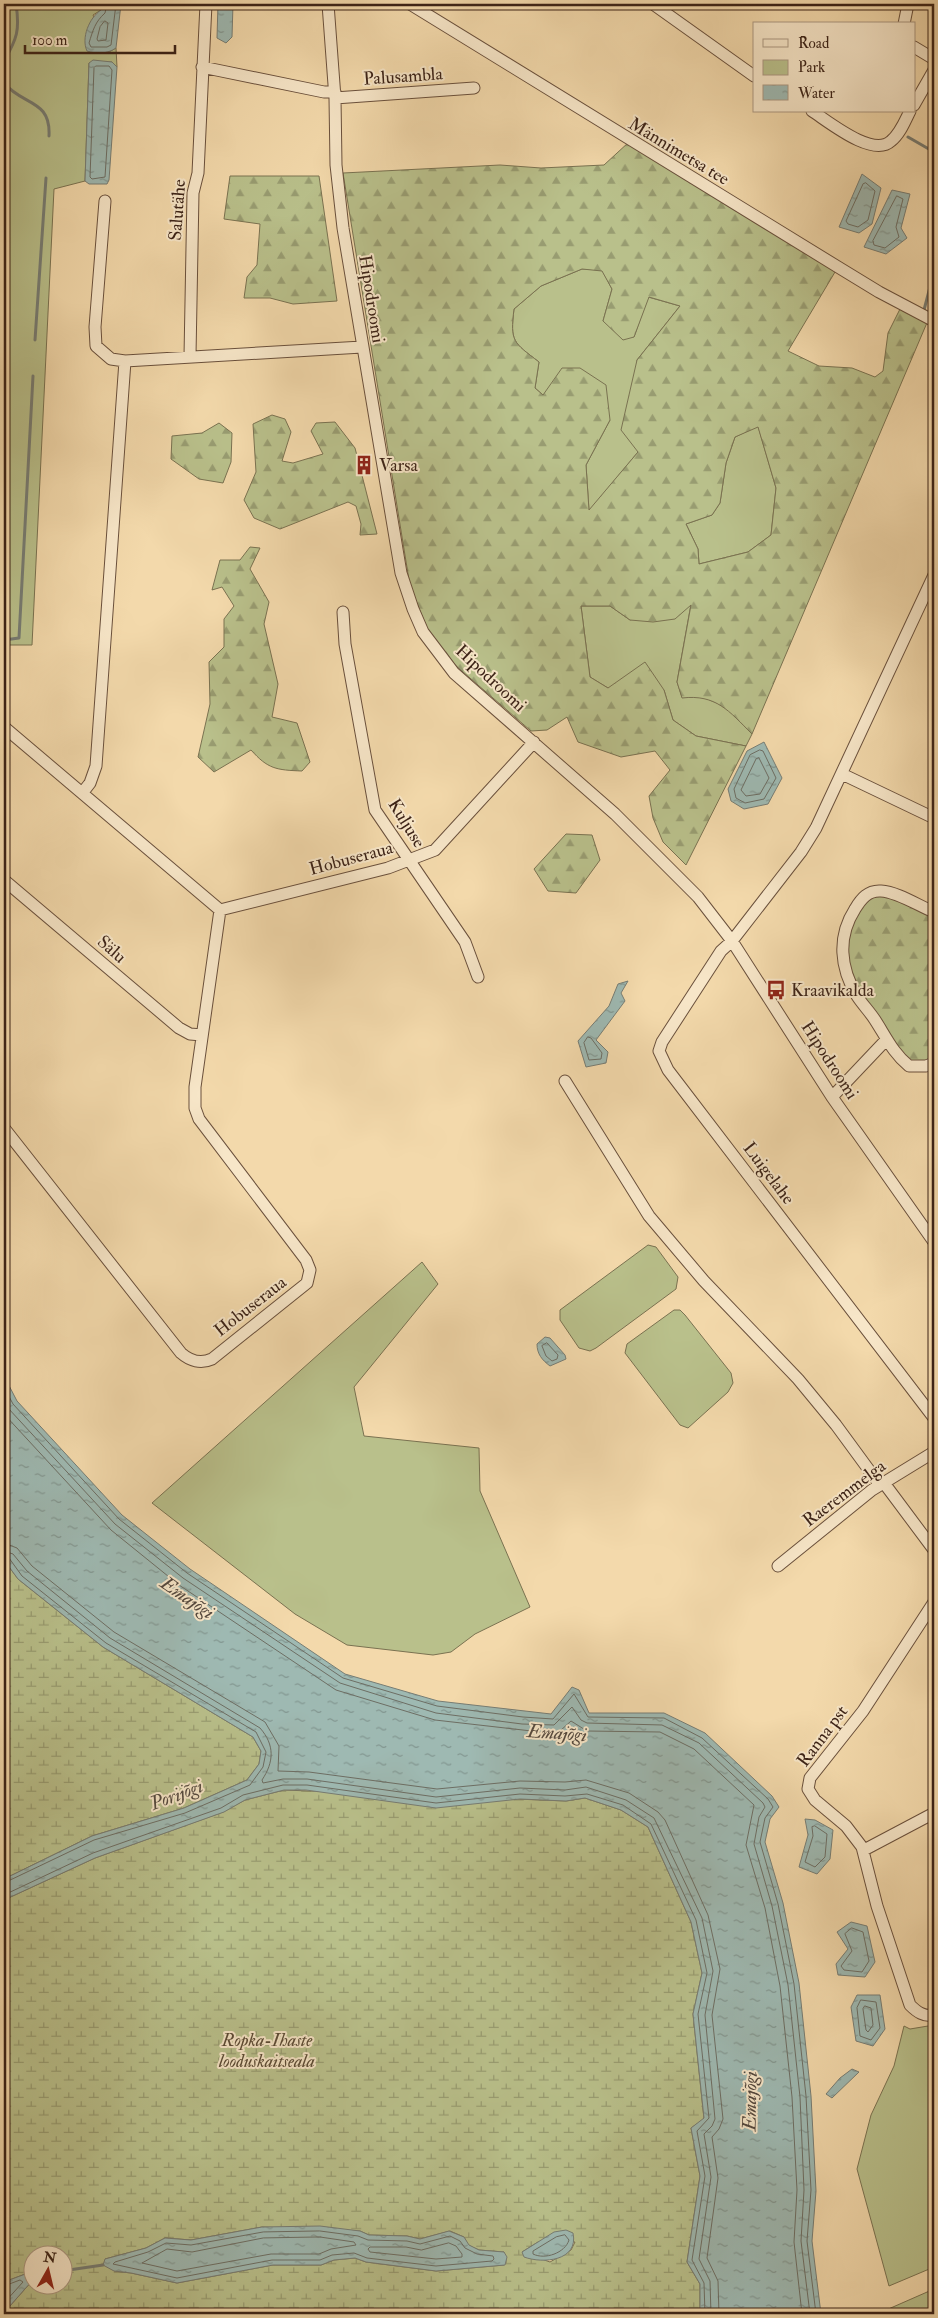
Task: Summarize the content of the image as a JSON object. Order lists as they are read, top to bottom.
{
  "streets": {
    "street": [
      "Palusambla",
      "Männimetsa tee",
      "Salutähe",
      "Hipodroomi",
      "Kuljuse",
      "Hobuseraua",
      "Sälu",
      "Luigelahe",
      "Raeremmelga",
      "Ranna pst"
    ]
  },
  "crossings": [
    ["Palusambla", "Hipodroomi"],
    ["Hipodroomi", "Hobuseraua"],
    ["Hipodroomi", "Luigelahe"],
    ["Kuljuse", "Hobuseraua"],
    ["Hobuseraua", "Sälu"]
  ],
  "water": ["Emajõgi", "Porijõgi"],
  "parks": ["Ropka-Ihaste looduskaitseala"],
  "places": {
    "building": ["Varsa"],
    "bus stop": ["Kraavikalda"]
  },
  "legend": ["Road", "Park", "Water"],
  "scale_bar": "100 m",
  "north": "top"
}
